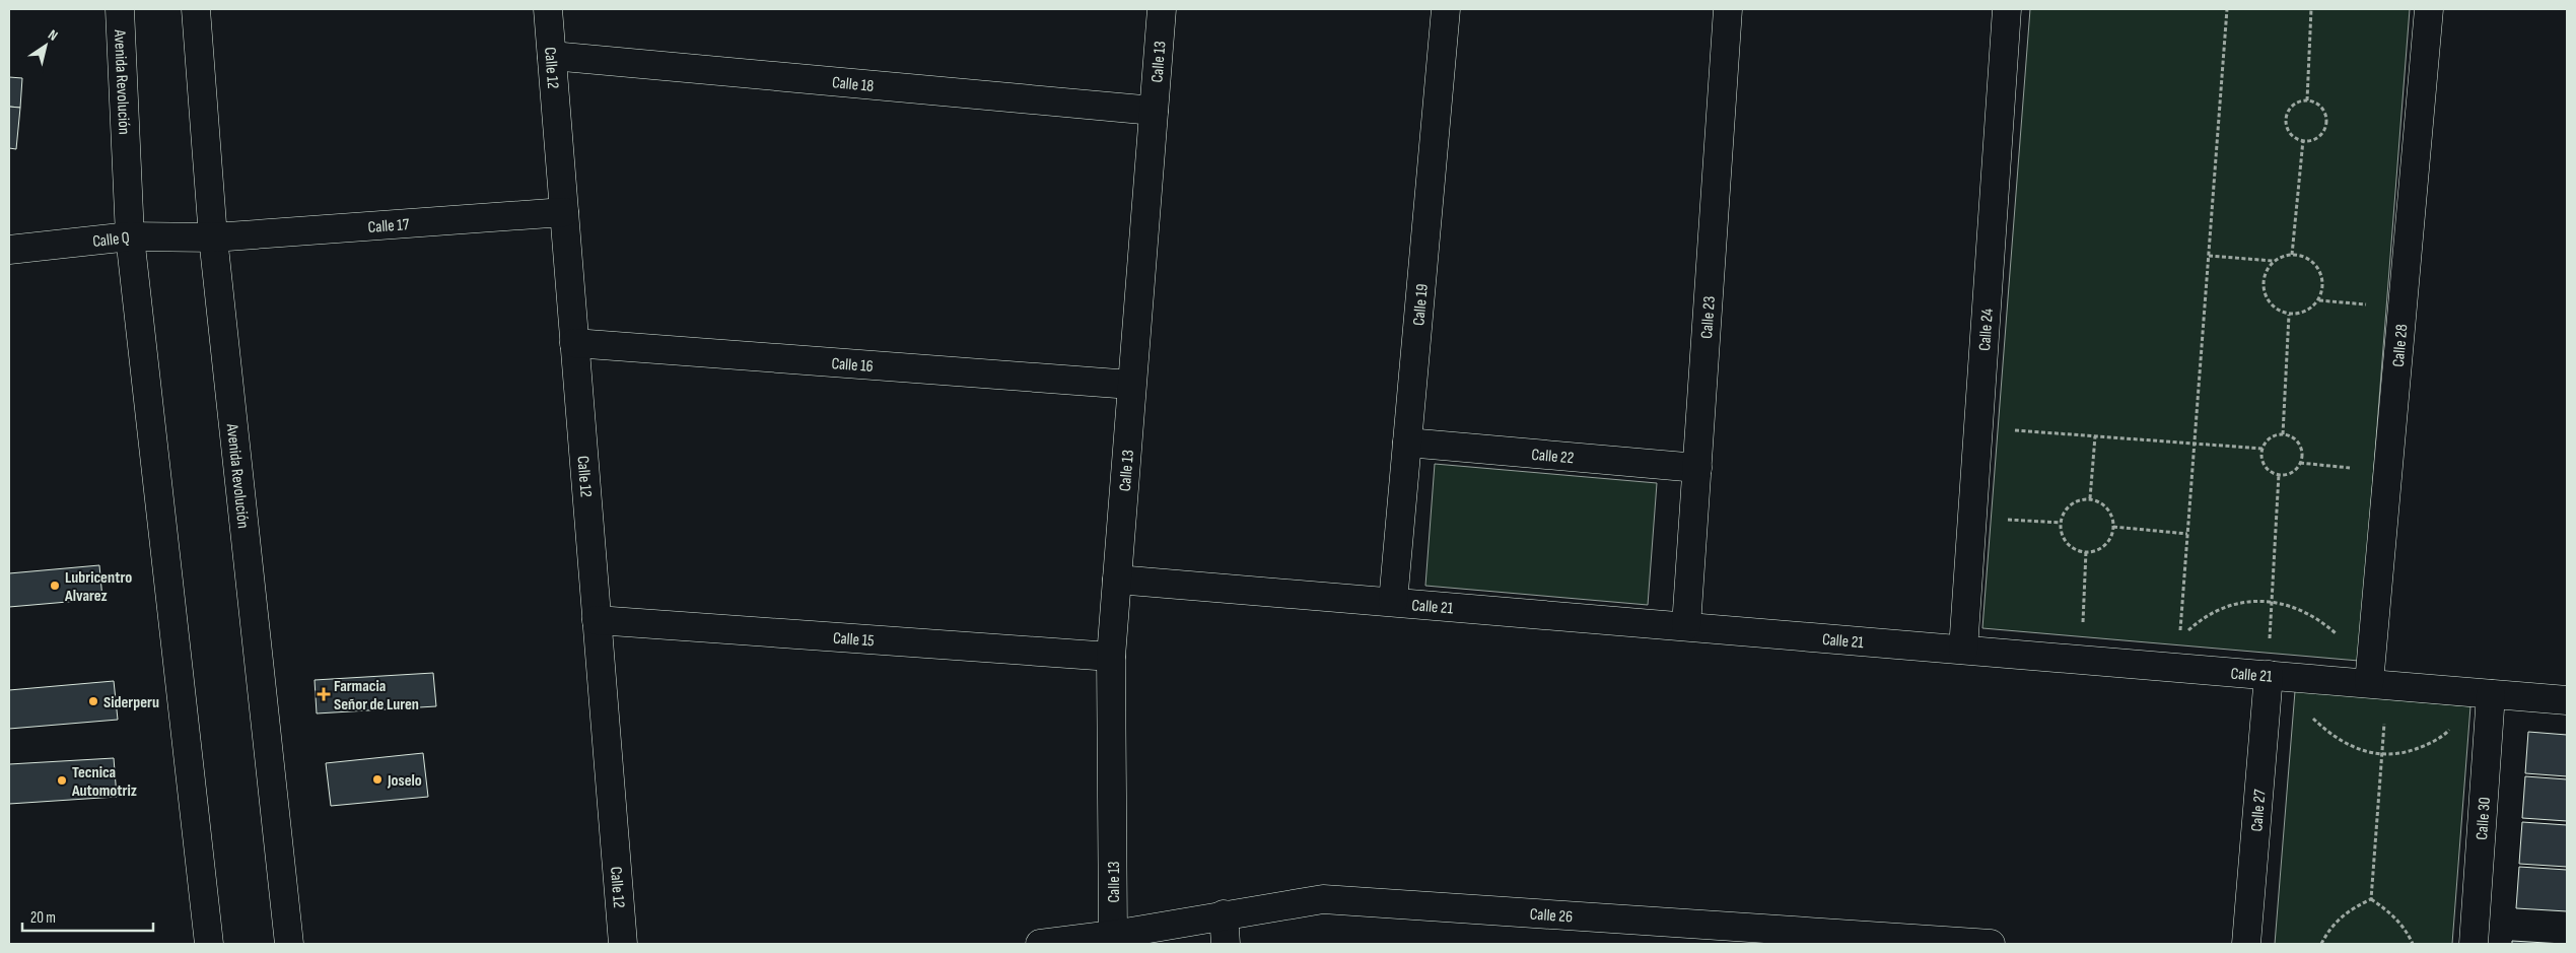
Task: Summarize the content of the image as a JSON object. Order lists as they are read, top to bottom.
{
  "streets": {
    "street": [
      "Calle 13",
      "Calle 12",
      "Avenida Revolución",
      "Calle 18",
      "Calle 17",
      "Calle Q",
      "Calle 19",
      "Calle 23",
      "Calle 24",
      "Calle 28",
      "Calle 16",
      "Calle 22",
      "Calle 21",
      "Calle 15",
      "Calle 27",
      "Calle 30",
      "Calle 26"
    ]
  },
  "crossings": [
    ["Calle 13", "Calle 18"],
    ["Calle 13", "Calle 16"],
    ["Calle 13", "Calle 21"],
    ["Calle 13", "Calle 15"],
    ["Calle 13", "Calle 26"],
    ["Calle 12", "Calle 18"],
    ["Calle 12", "Calle 17"],
    ["Calle 12", "Calle 16"],
    ["Calle 12", "Calle 15"],
    ["Avenida Revolución", "Calle 17"],
    ["Avenida Revolución", "Calle Q"],
    ["Calle 17", "Calle Q"],
    ["Calle 19", "Calle 22"],
    ["Calle 19", "Calle 21"],
    ["Calle 23", "Calle 22"],
    ["Calle 23", "Calle 21"],
    ["Calle 24", "Calle 21"],
    ["Calle 28", "Calle 21"],
    ["Calle 21", "Calle 27"],
    ["Calle 21", "Calle 30"]
  ],
  "places": {
    "other": [
      "Lubricentro Alvarez",
      "Siderperu",
      "Joselo",
      "Tecnica Automotriz"
    ],
    "health": ["Farmacia Señor de Luren"]
  },
  "scale_bar": "20 m",
  "north": "top right"
}
